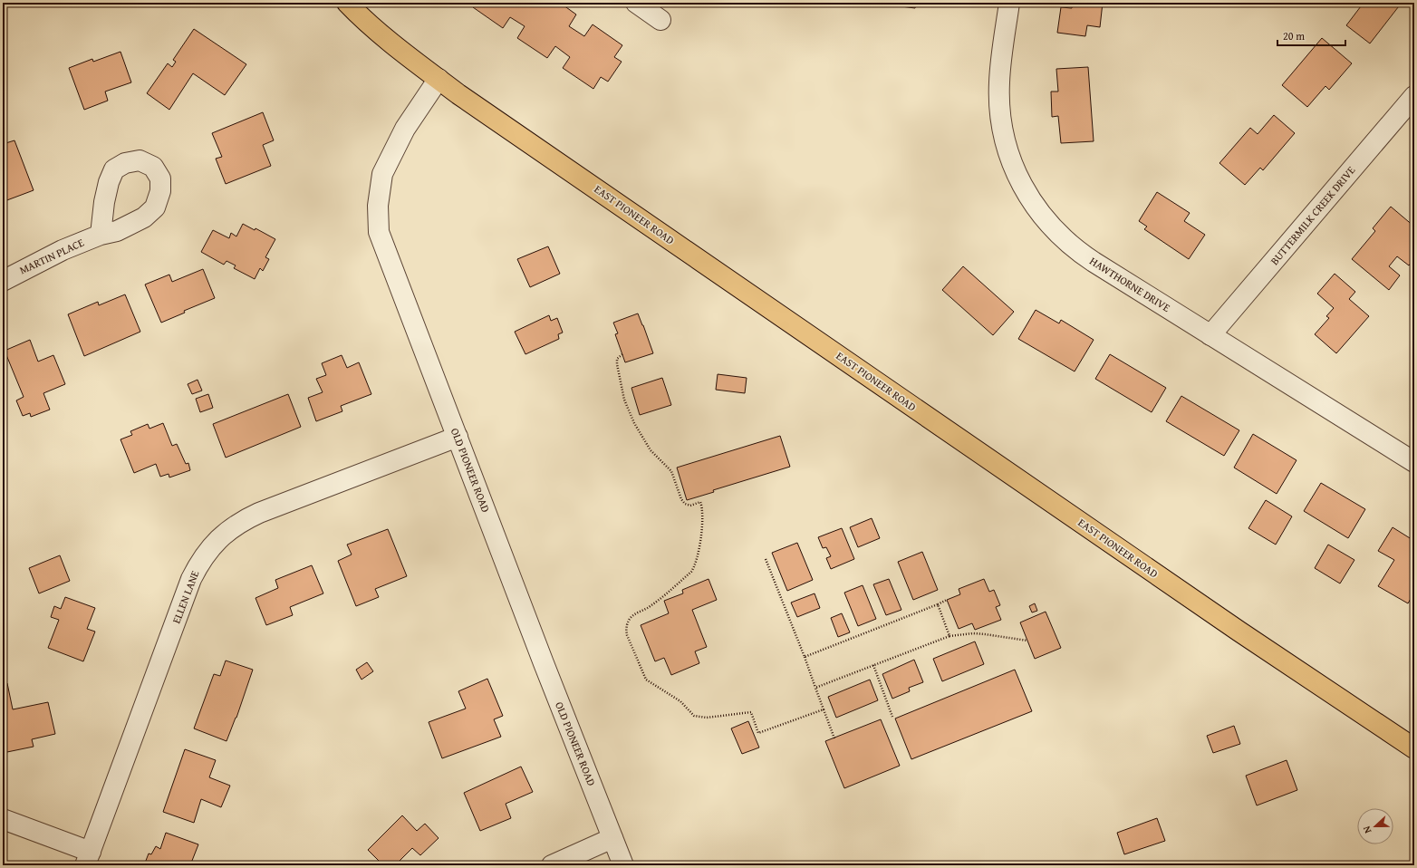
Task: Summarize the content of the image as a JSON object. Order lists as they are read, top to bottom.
{
  "streets": {
    "main road": ["EAST PIONEER ROAD"],
    "street": [
      "BUTTERMILK CREEK DRIVE",
      "MARTIN PLACE",
      "HAWTHORNE DRIVE",
      "OLD PIONEER ROAD",
      "ELLEN LANE"
    ]
  },
  "crossings": [
    ["EAST PIONEER ROAD", "OLD PIONEER ROAD"],
    ["BUTTERMILK CREEK DRIVE", "HAWTHORNE DRIVE"],
    ["OLD PIONEER ROAD", "ELLEN LANE"]
  ],
  "scale_bar": "20 m",
  "north": "left"
}
